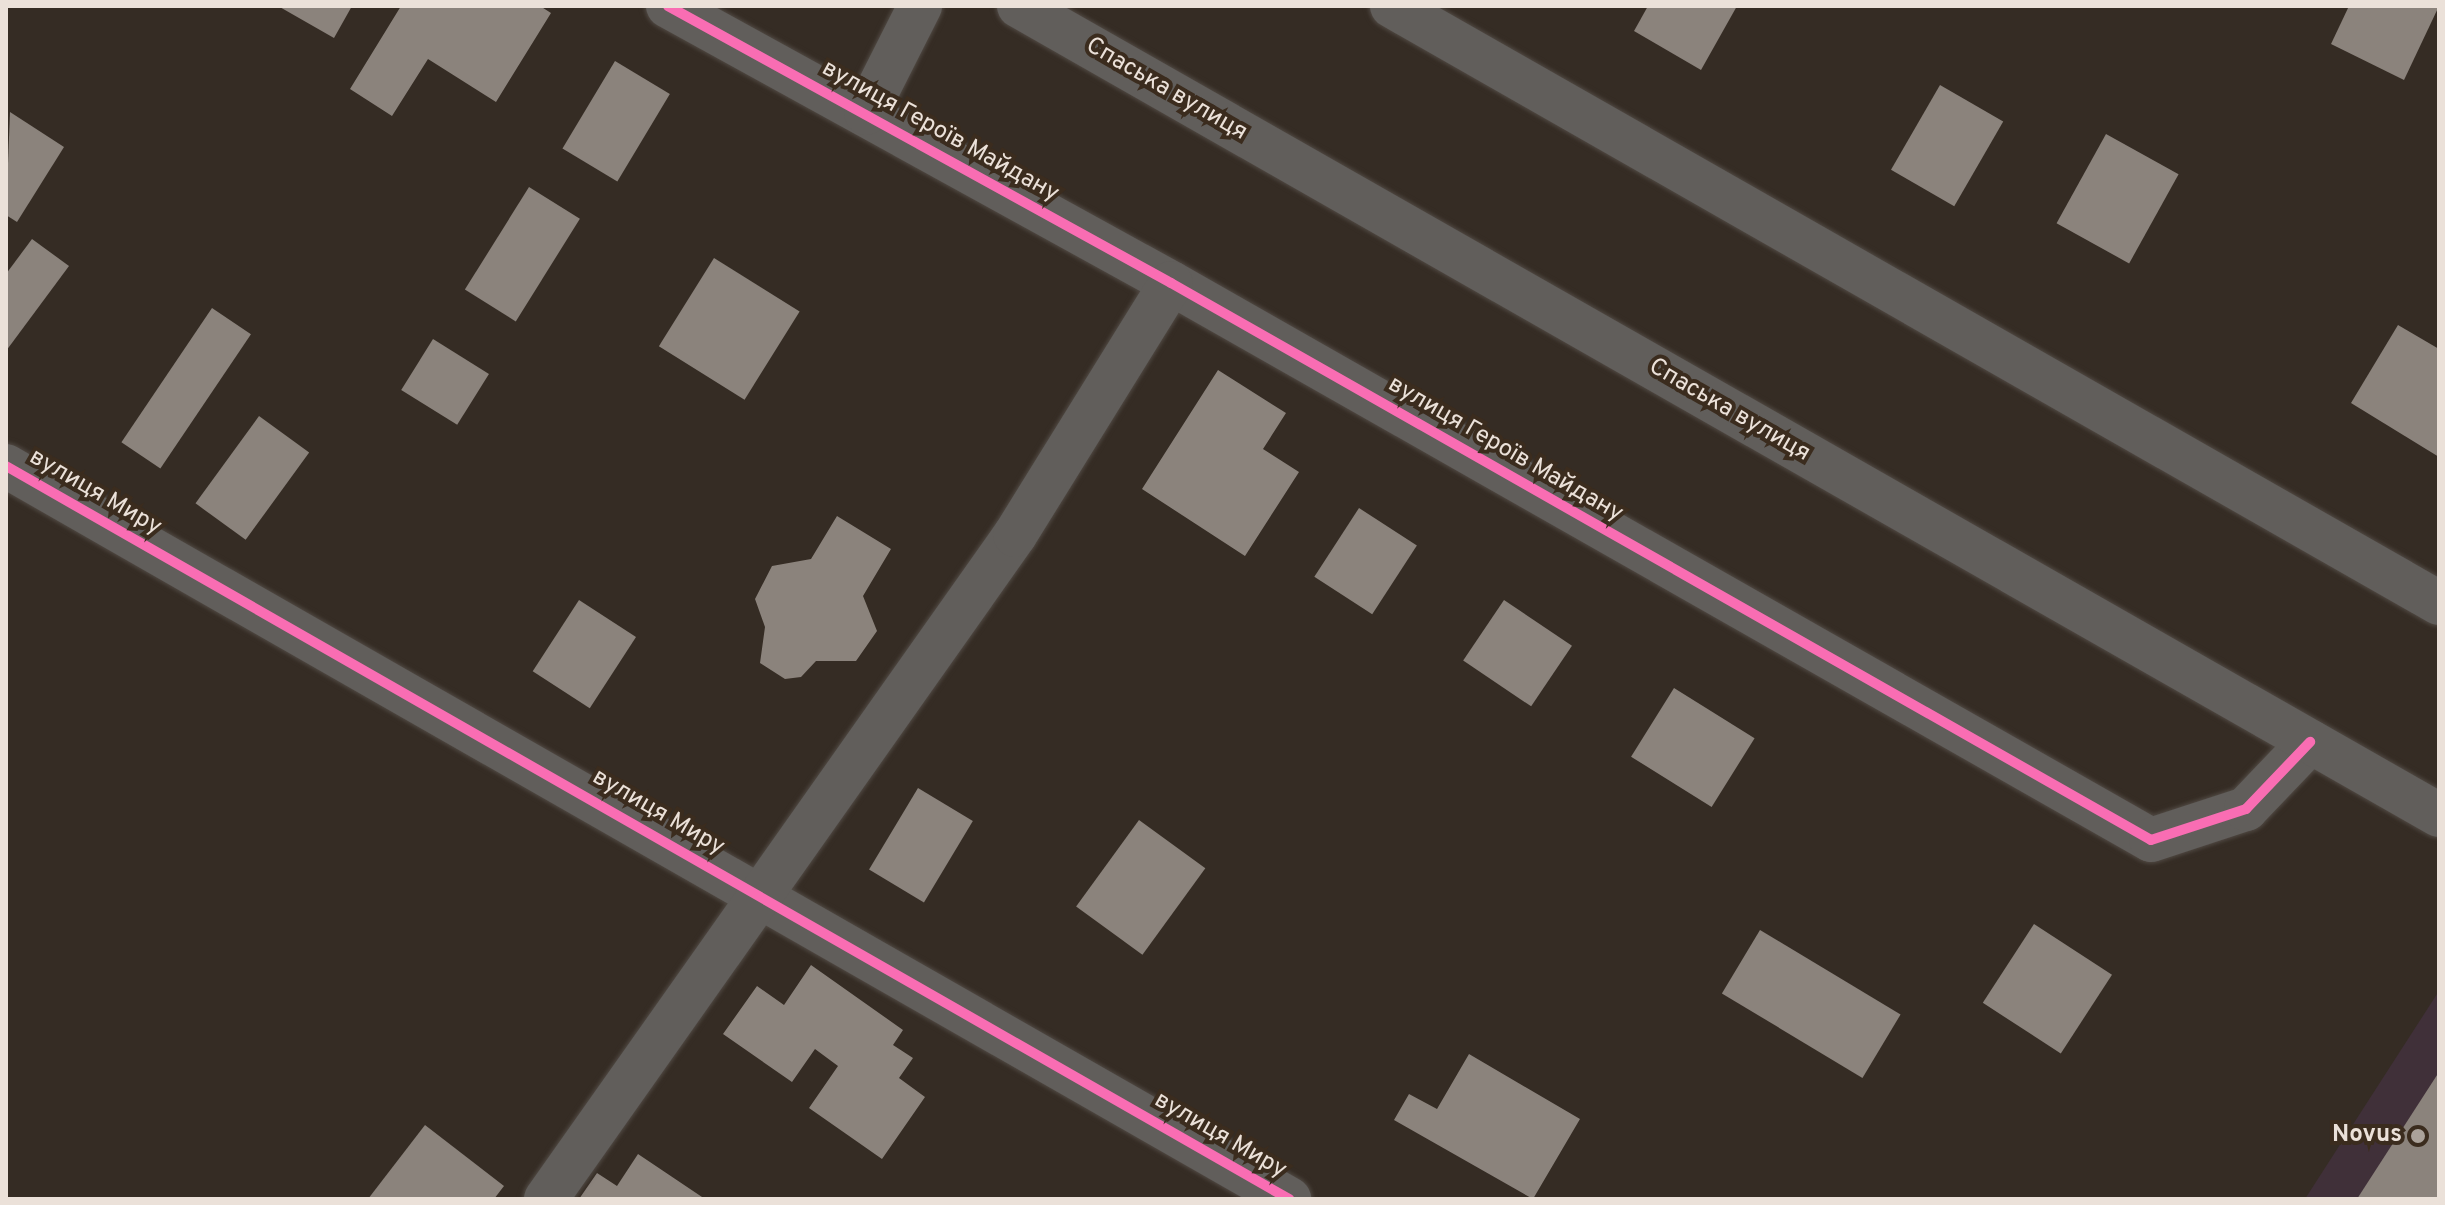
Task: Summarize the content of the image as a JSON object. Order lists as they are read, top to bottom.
{
  "streets": {
    "street": ["Спаська вулиця", "вулиця Героїв Майдану", "вулиця Миру"]
  },
  "crossings": [
    ["Спаська вулиця", "вулиця Героїв Майдану"]
  ],
  "places": ["Novus"]
}
